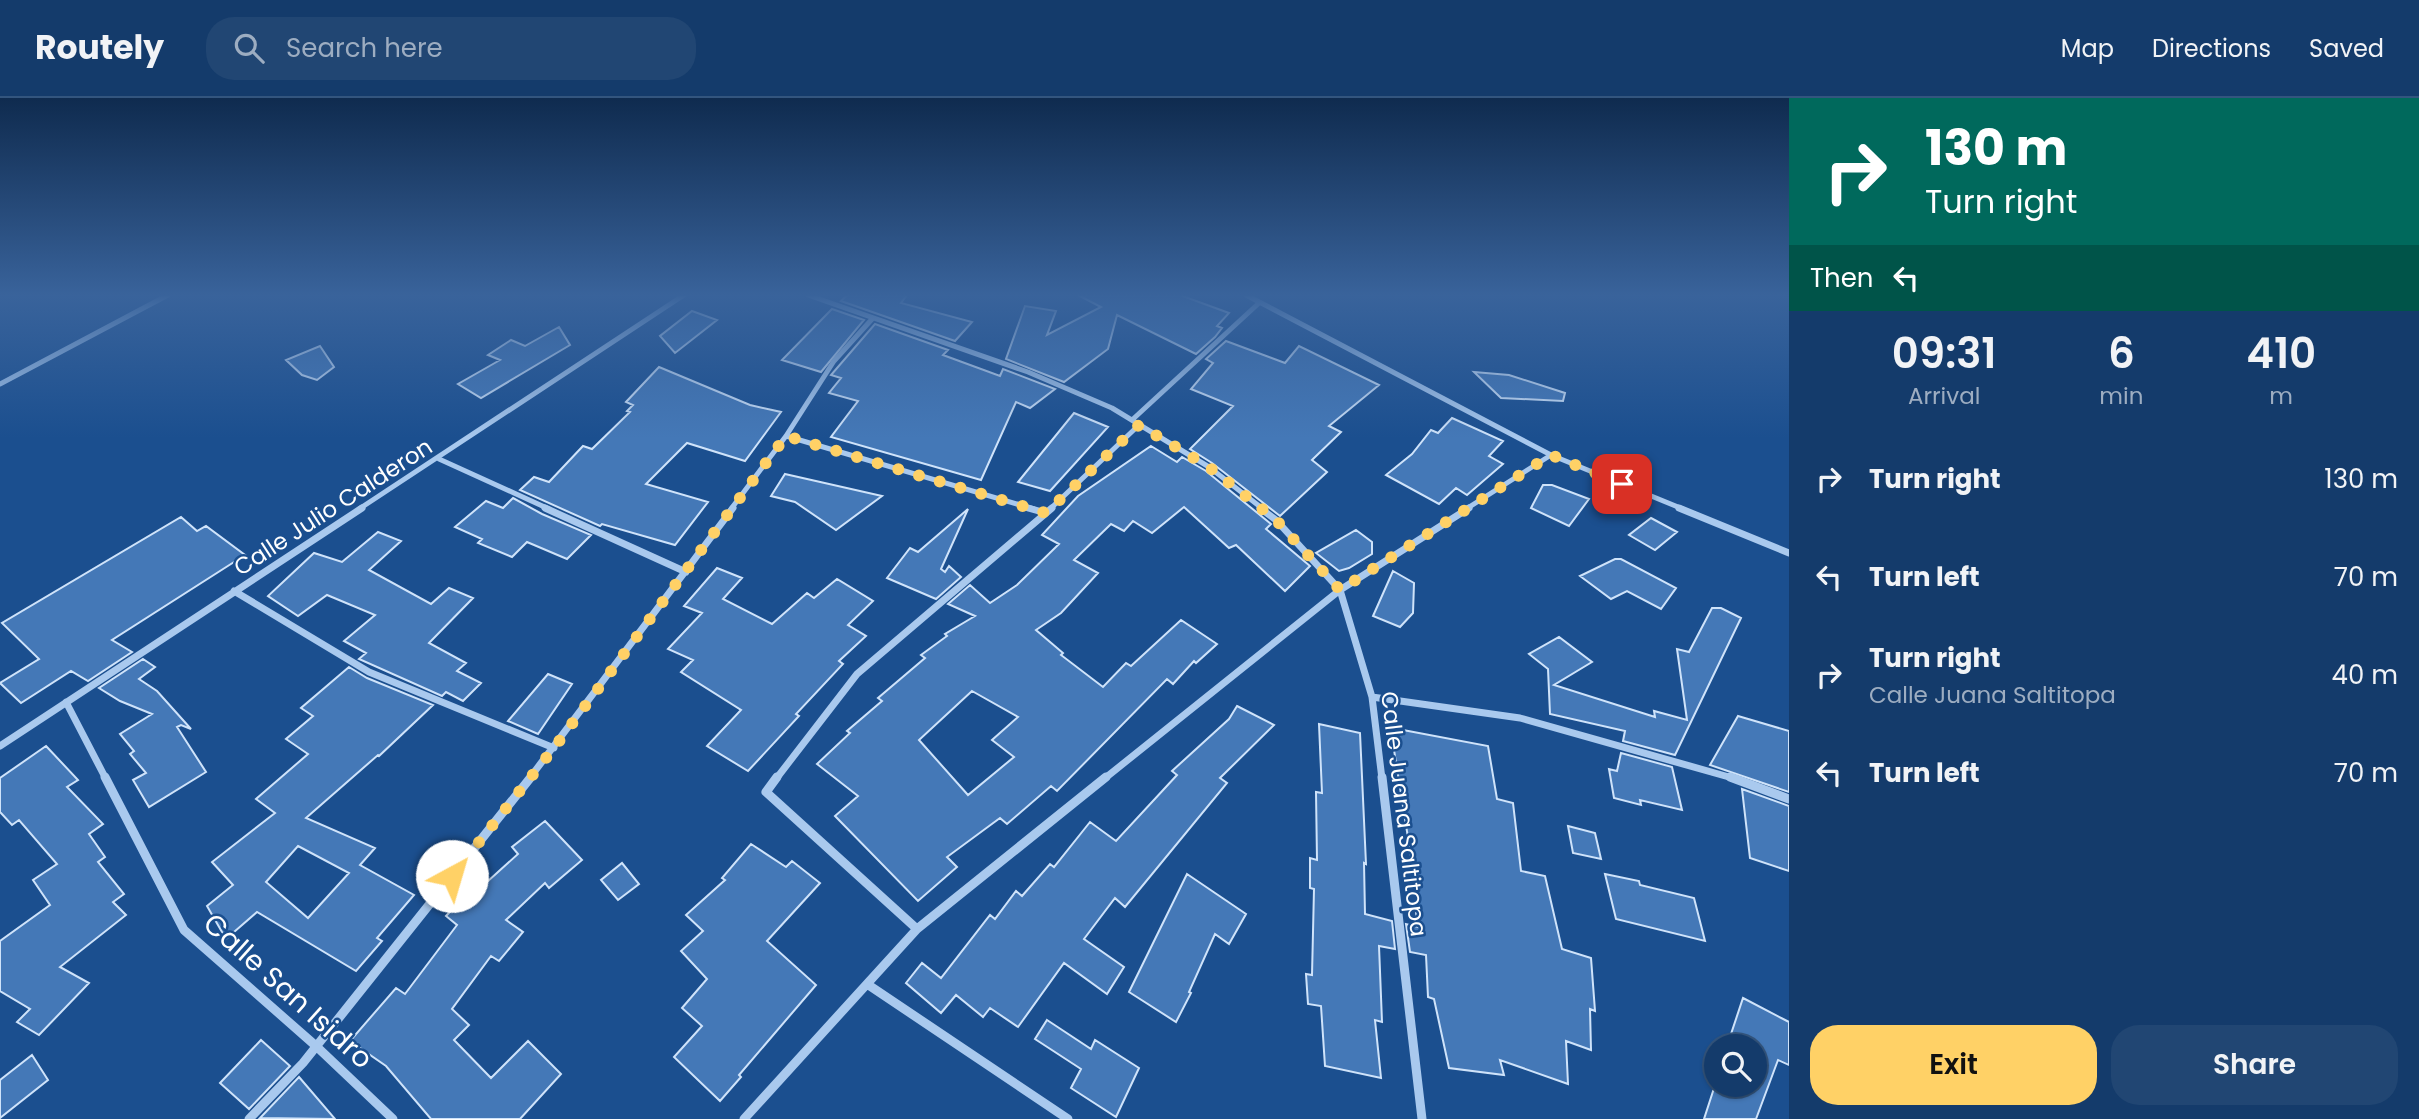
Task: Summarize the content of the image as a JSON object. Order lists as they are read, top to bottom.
{
  "streets": {
    "street": ["Calle Julio Calderon", "Calle Juana Saltitopa", "Calle San Isidro"]
  },
  "crossings": [
    ["Calle Julio Calderon", "Calle San Isidro"]
  ],
  "page": {
    "header": "Routely",
    "search": "Search here",
    "nav": ["Map", "Directions", "Saved"],
    "turn": ["130 m", "Turn right"],
    "then": "Then",
    "eta": [
      "09:31",
      "Arrival",
      "6",
      "min",
      "410",
      "m"
    ],
    "list": [
      {
        "name": "Turn right",
        "value": "130 m"
      },
      {
        "name": "Turn left",
        "value": "70 m"
      },
      {
        "name": "Turn right",
        "note": "Calle Juana Saltitopa",
        "value": "40 m"
      },
      {
        "name": "Turn left",
        "value": "70 m"
      }
    ],
    "buttons": ["Exit", "Share"]
  }
}
